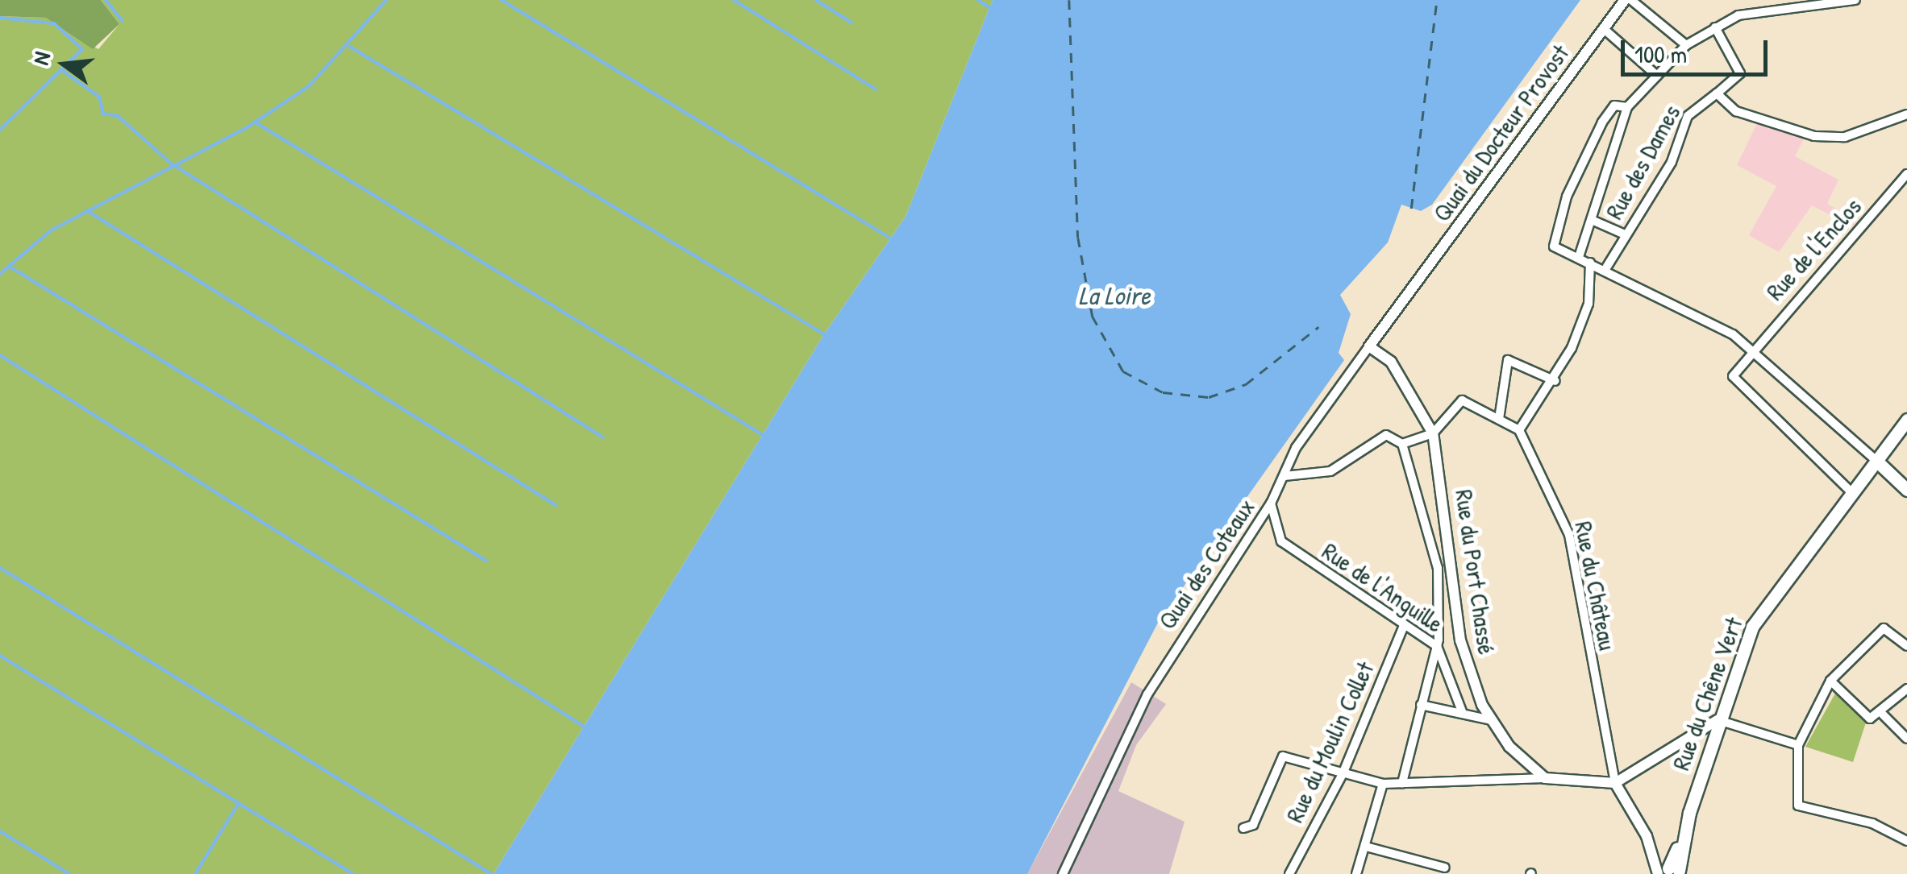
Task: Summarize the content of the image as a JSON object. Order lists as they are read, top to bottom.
{
  "streets": {
    "main road": ["Rue du Chêne Vert"],
    "street": [
      "Quai du Docteur Provost",
      "Rue des Dames",
      "Rue de l'Enclos",
      "Quai des Coteaux",
      "Rue du Port Chassé",
      "Rue du Château",
      "Rue de l'Anguille",
      "Rue du Moulin Collet"
    ]
  },
  "crossings": [
    ["Quai du Docteur Provost", "Quai des Coteaux"],
    ["Quai des Coteaux", "Rue du Port Chassé"],
    ["Quai des Coteaux", "Rue de l'Anguille"],
    ["Rue du Château", "Rue du Chêne Vert"],
    ["Rue de l'Anguille", "Rue du Moulin Collet"]
  ],
  "water": ["La Loire"],
  "scale_bar": "100 m",
  "north": "left"
}
